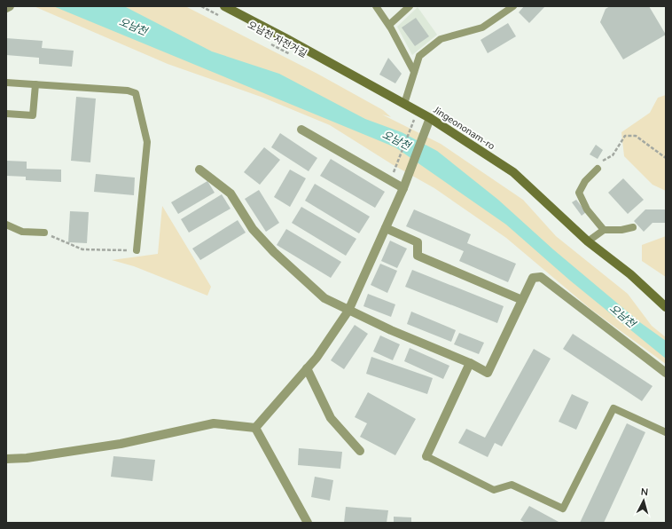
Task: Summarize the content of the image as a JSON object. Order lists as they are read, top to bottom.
{
  "streets": {
    "main road": ["Jingeononam-ro"],
    "path": ["오남천 자전거길"]
  },
  "water": ["오남천"],
  "north": "top"
}
